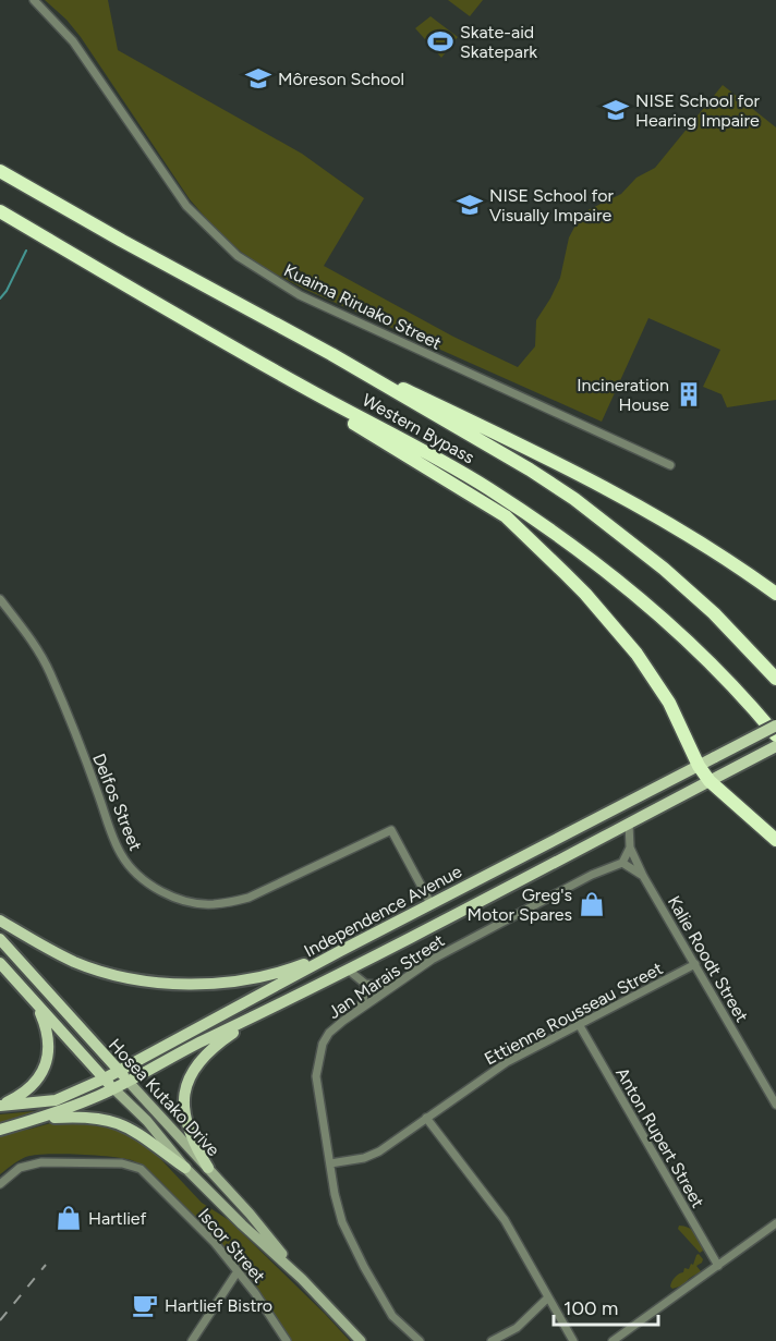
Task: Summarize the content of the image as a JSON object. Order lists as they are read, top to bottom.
{
  "streets": {
    "highway": ["Western Bypass"],
    "main road": ["Independence Avenue", "Hosea Kutako Drive"],
    "street": [
      "Kuaima Riruako Street",
      "Delfos Street",
      "Kalie Roodt Street",
      "Jan Marais Street",
      "Ettienne Rousseau Street",
      "Anton Rupert Street",
      "Iscor Street"
    ]
  },
  "crossings": [
    ["Delfos Street", "Independence Avenue"],
    ["Independence Avenue", "Kalie Roodt Street"],
    ["Independence Avenue", "Hosea Kutako Drive"],
    ["Kalie Roodt Street", "Ettienne Rousseau Street"],
    ["Jan Marais Street", "Ettienne Rousseau Street"],
    ["Ettienne Rousseau Street", "Anton Rupert Street"]
  ],
  "places": {
    "sports": ["Skate-aid Skatepark"],
    "school or university": ["Môreson School", "NISE School for Hearing Impaire", "NISE School for Visually Impaire"],
    "building": ["Incineration House"],
    "shop": ["Greg's Motor Spares", "Hartlief"],
    "cafe": ["Hartlief Bistro"]
  },
  "scale_bar": "100 m"
}
